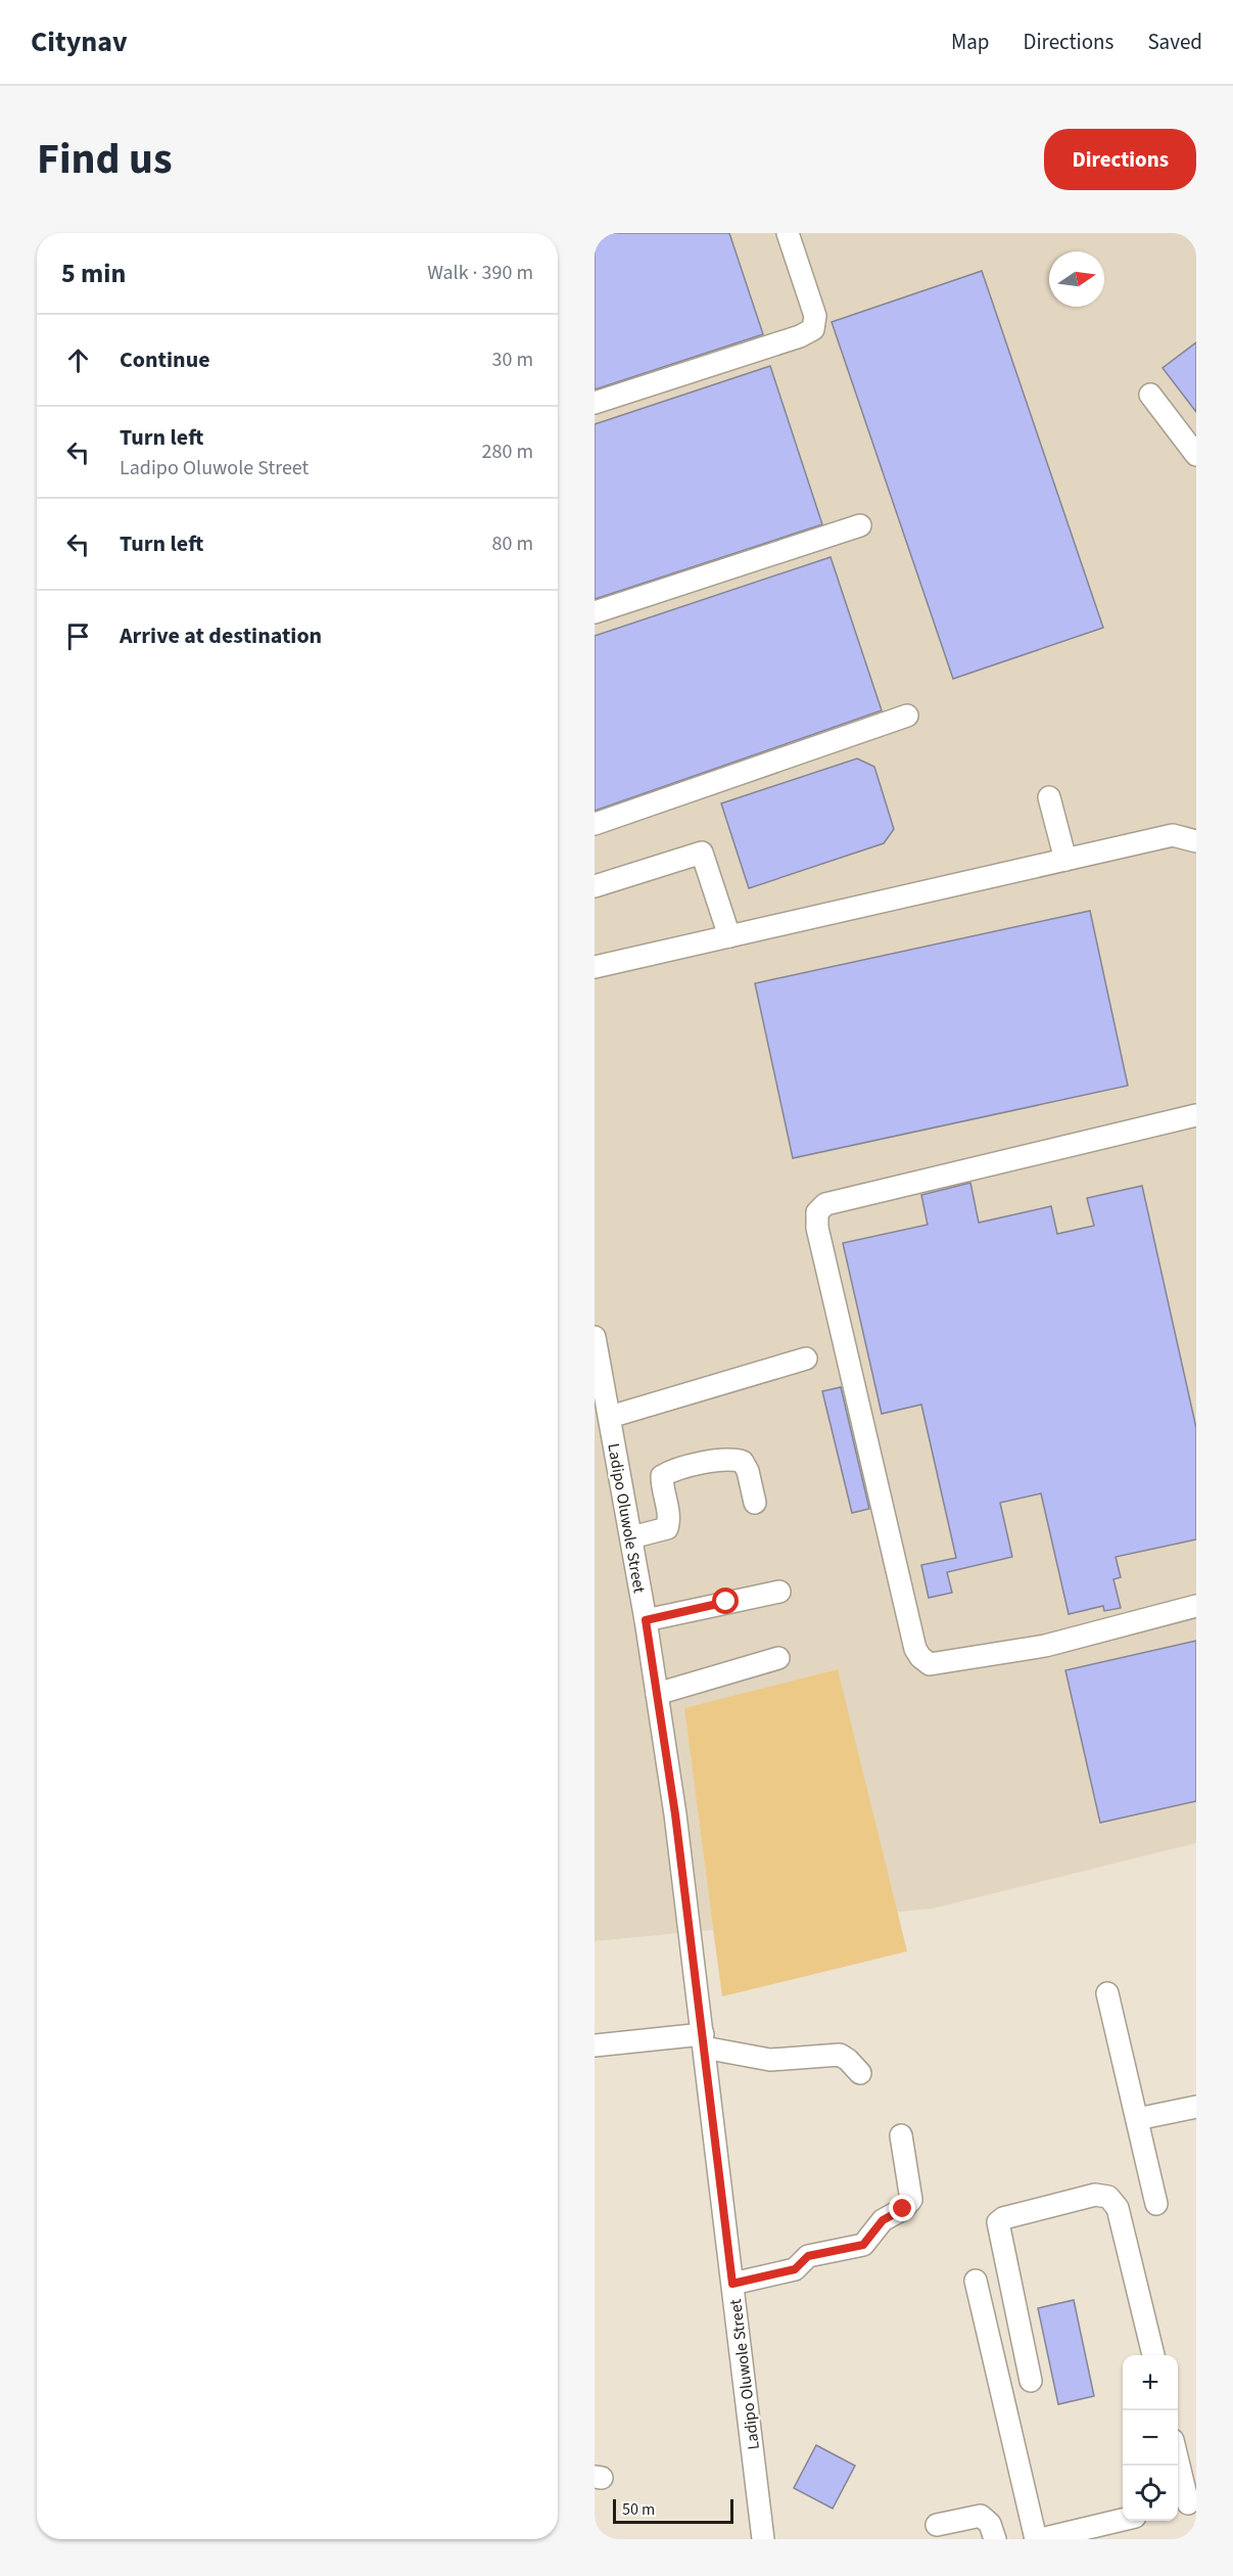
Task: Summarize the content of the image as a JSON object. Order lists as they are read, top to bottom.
{
  "streets": {
    "street": ["Ladipo Oluwole Street"]
  },
  "scale_bar": "50 m",
  "north": "right",
  "page": {
    "header": "Citynav",
    "nav": ["Map", "Directions", "Saved"],
    "title": "Find us",
    "buttons": "Directions",
    "heading": ["5 min", "Walk · 390 m"],
    "list": [
      ["Continue", "30 m"],
      ["Turn left", "Ladipo Oluwole Street", "280 m"],
      ["Turn left", "80 m"],
      "Arrive at destination"
    ],
    "map_buttons": ["+", "−"],
    "scale": "50 m"
  }
}
